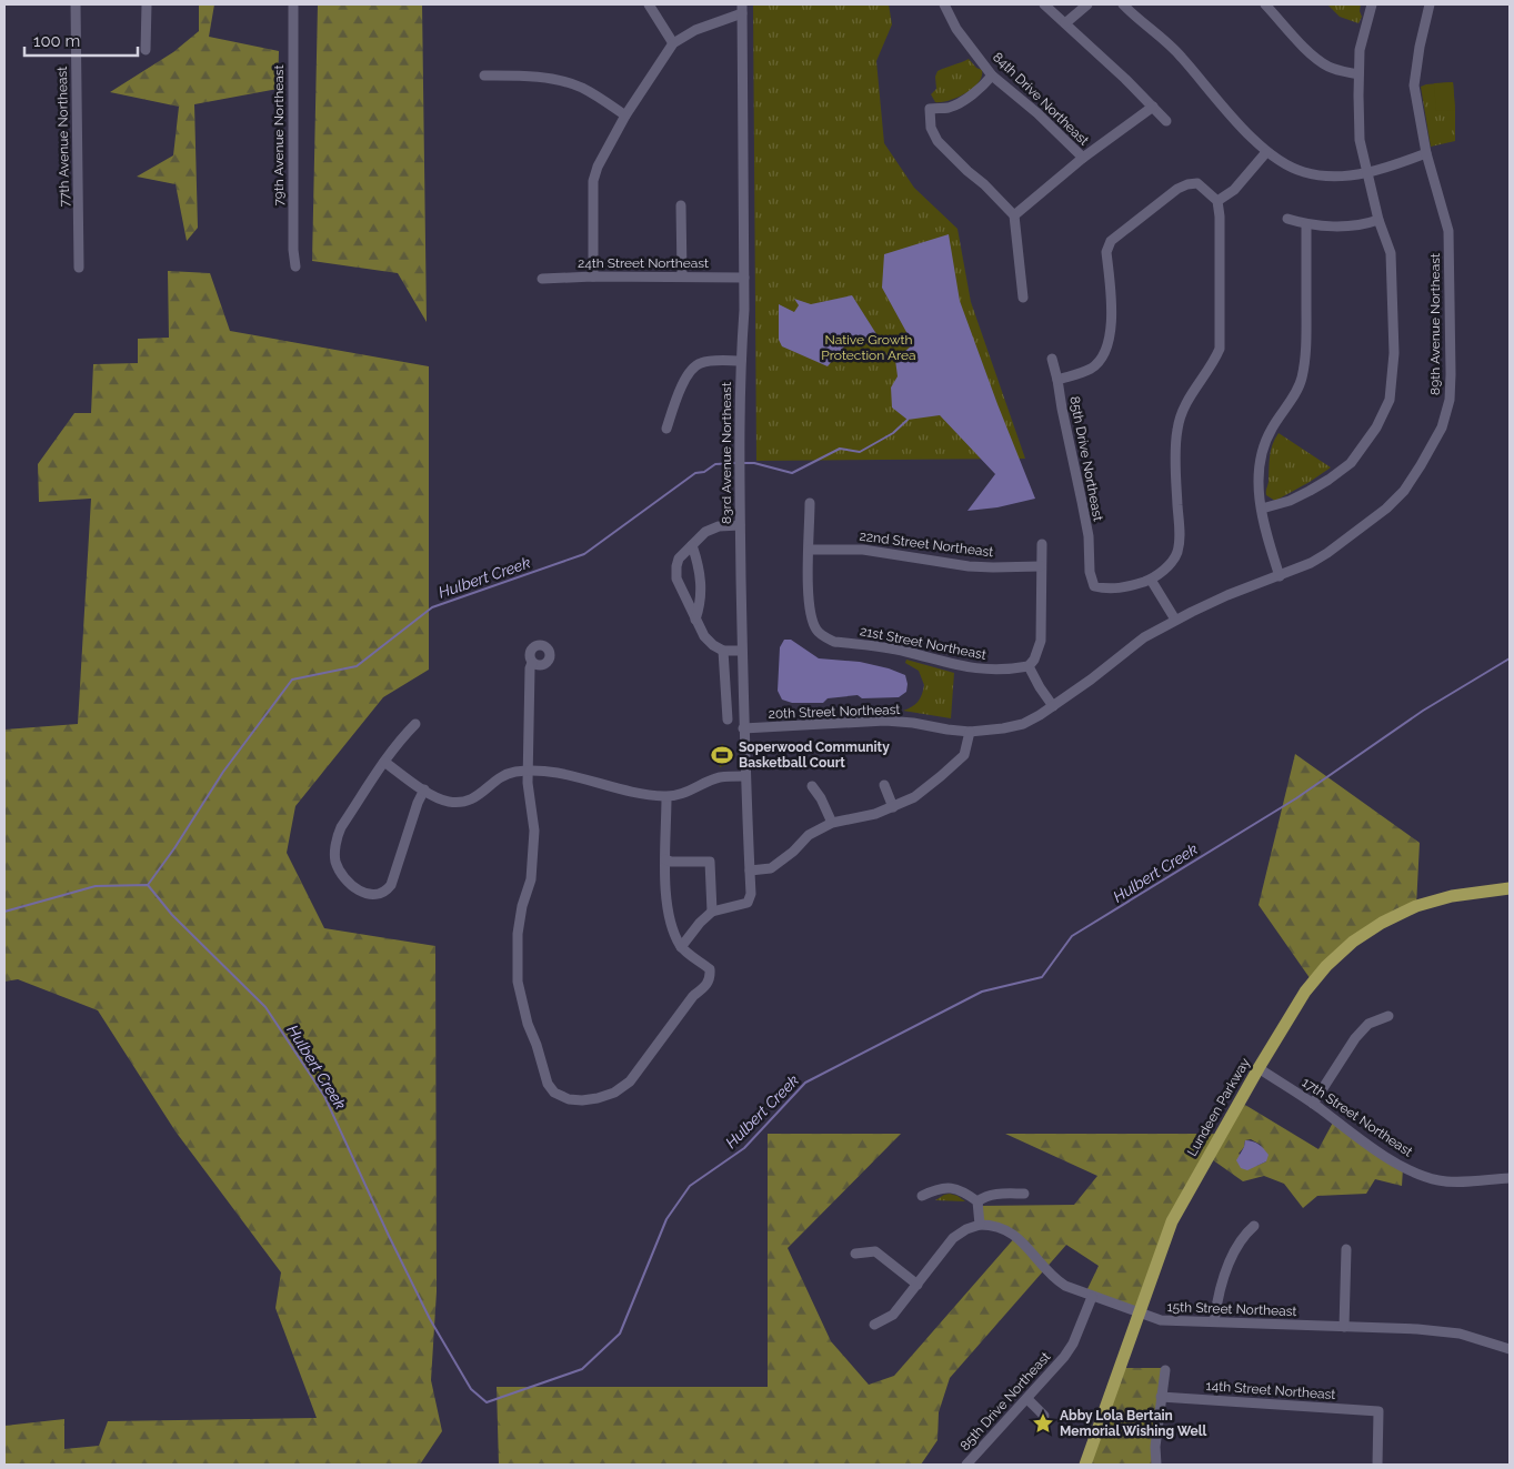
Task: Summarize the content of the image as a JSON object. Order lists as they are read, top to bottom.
{
  "streets": {
    "main road": ["Lundeen Parkway"],
    "street": [
      "84th Drive Northeast",
      "79th Avenue Northeast",
      "77th Avenue Northeast",
      "24th Street Northeast",
      "89th Avenue Northeast",
      "83rd Avenue Northeast",
      "85th Drive Northeast",
      "22nd Street Northeast",
      "21st Street Northeast",
      "20th Street Northeast",
      "17th Street Northeast",
      "15th Street Northeast",
      "14th Street Northeast"
    ]
  },
  "crossings": [
    ["24th Street Northeast", "83rd Avenue Northeast"],
    ["89th Avenue Northeast", "20th Street Northeast"],
    ["83rd Avenue Northeast", "20th Street Northeast"],
    ["85th Drive Northeast", "15th Street Northeast"],
    ["22nd Street Northeast", "21st Street Northeast"],
    ["Lundeen Parkway", "17th Street Northeast"],
    ["Lundeen Parkway", "15th Street Northeast"]
  ],
  "water": ["Hulbert Creek"],
  "parks": ["Native Growth Protection Area"],
  "places": {
    "sports": ["Soperwood Community Basketball Court"],
    "place": ["Abby Lola Bertain Memorial Wishing Well"]
  },
  "scale_bar": "100 m"
}
